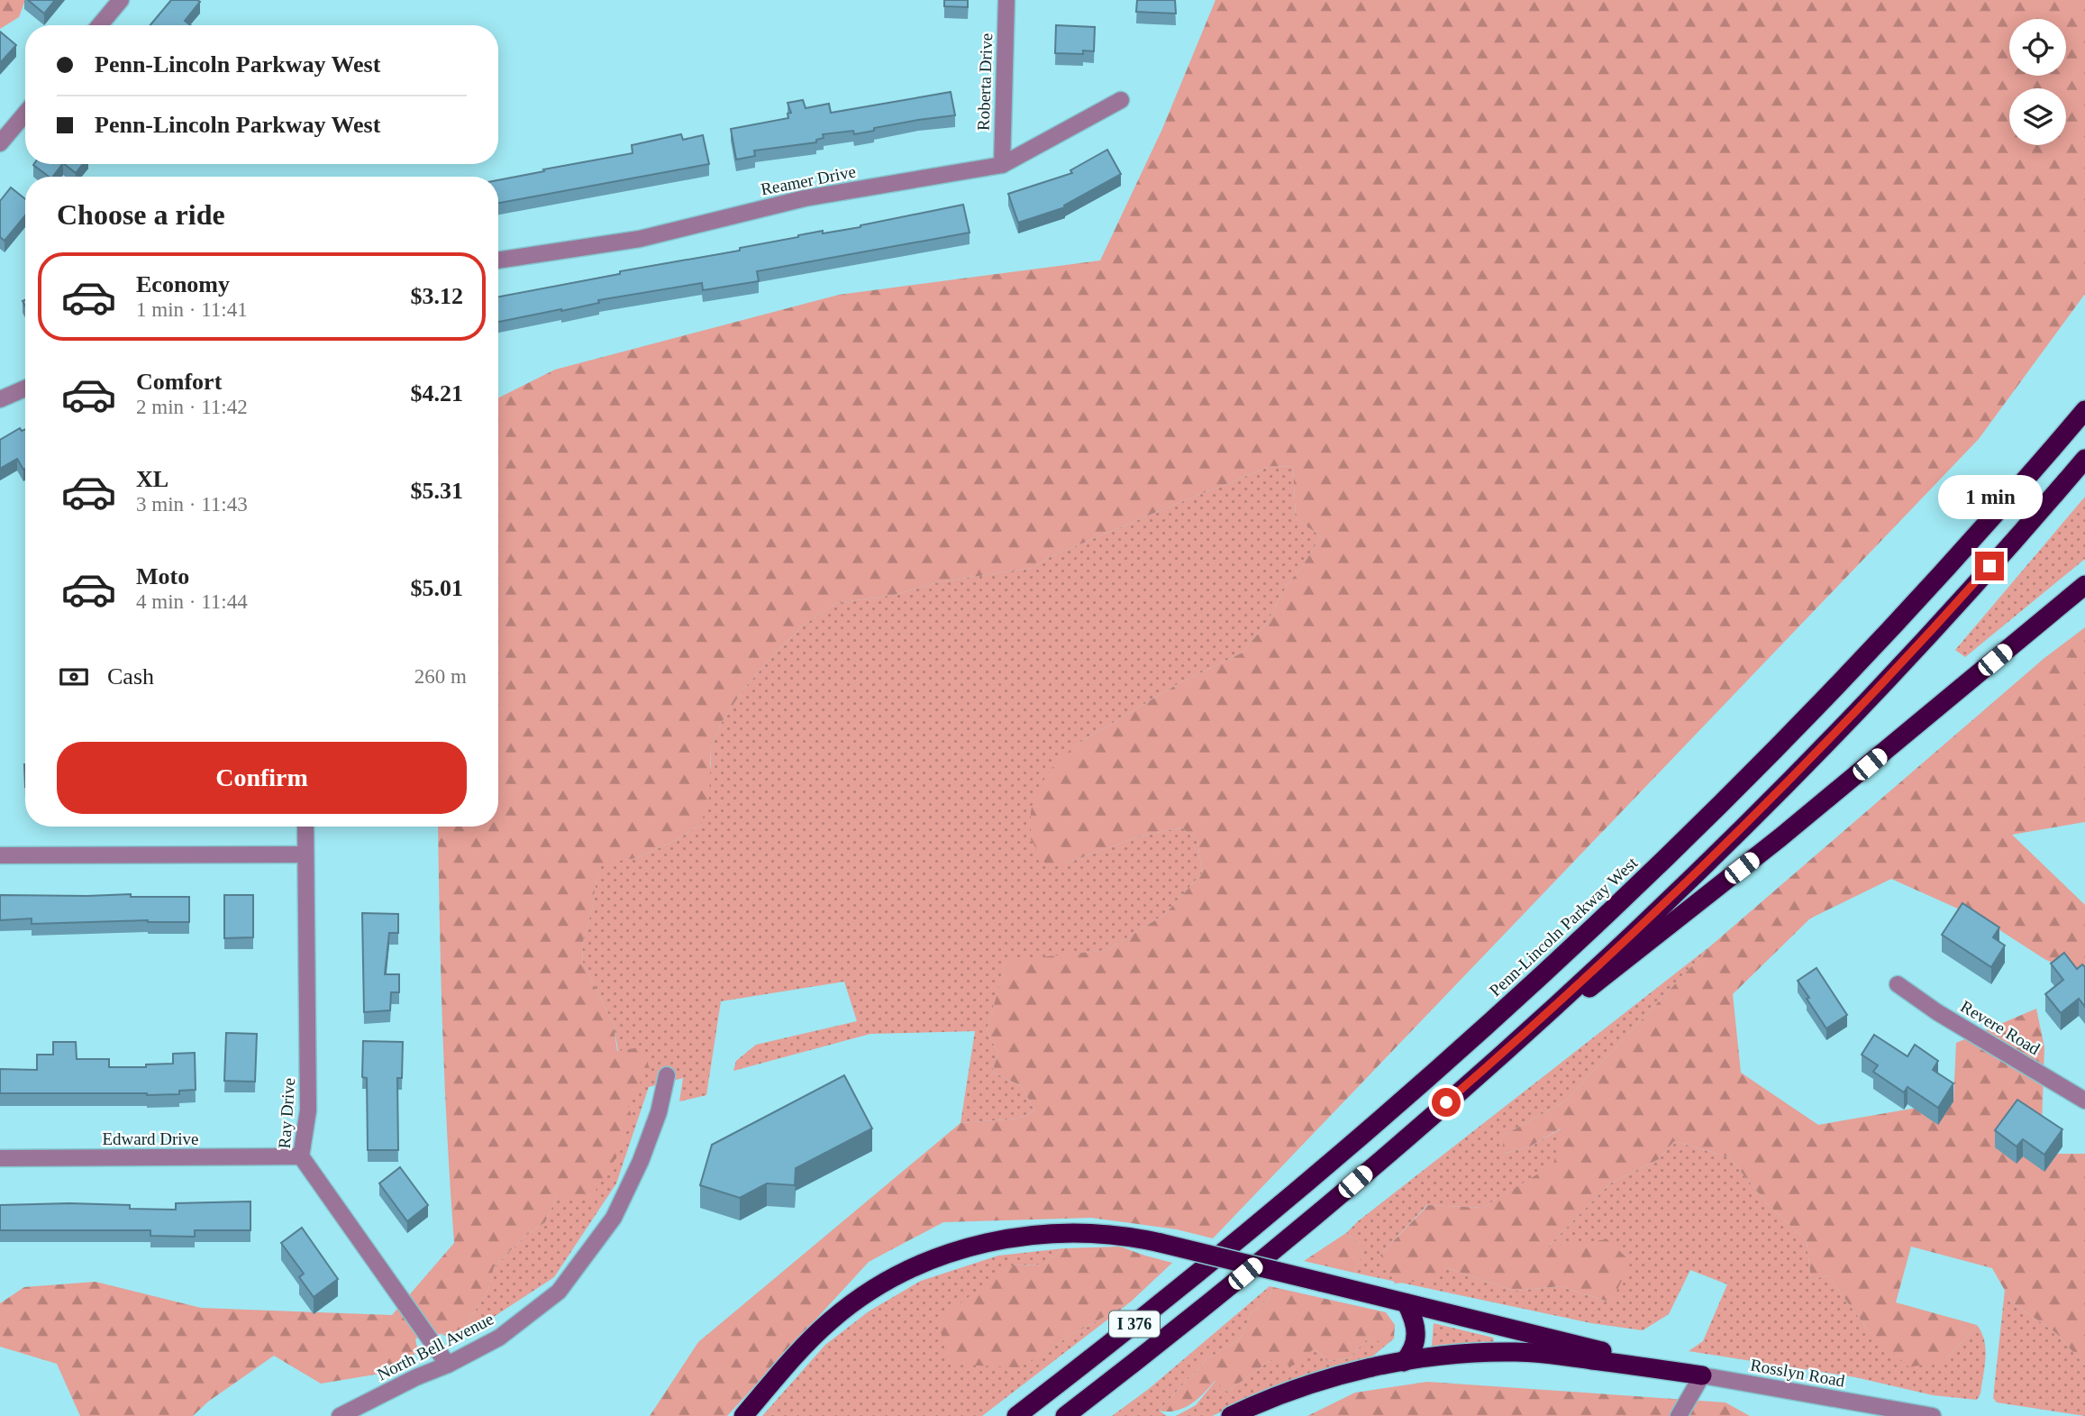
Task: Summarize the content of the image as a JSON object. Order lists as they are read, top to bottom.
{
  "streets": {
    "highway": ["Penn-Lincoln Parkway West", "I 376"],
    "street": [
      "Roberta Drive",
      "Reamer Drive",
      "Revere Road",
      "Ray Drive",
      "Edward Drive",
      "North Bell Avenue",
      "Rosslyn Road"
    ]
  },
  "crossings": [
    ["Roberta Drive", "Reamer Drive"],
    ["Ray Drive", "Edward Drive"],
    ["Ray Drive", "North Bell Avenue"]
  ],
  "page": {
    "banner": ["Penn-Lincoln Parkway West", "Penn-Lincoln Parkway West"],
    "heading": "Choose a ride",
    "list": [
      {
        "name": "Economy",
        "note": "1 min · 11:41",
        "value": "$3.12"
      },
      {
        "name": "Comfort",
        "note": "2 min · 11:42",
        "value": "$4.21"
      },
      {
        "name": "XL",
        "note": "3 min · 11:43",
        "value": "$5.31"
      },
      {
        "name": "Moto",
        "note": "4 min · 11:44",
        "value": "$5.01"
      }
    ],
    "bubble": "1 min",
    "pay": ["Cash", "260 m"],
    "buttons": "Confirm"
  }
}
